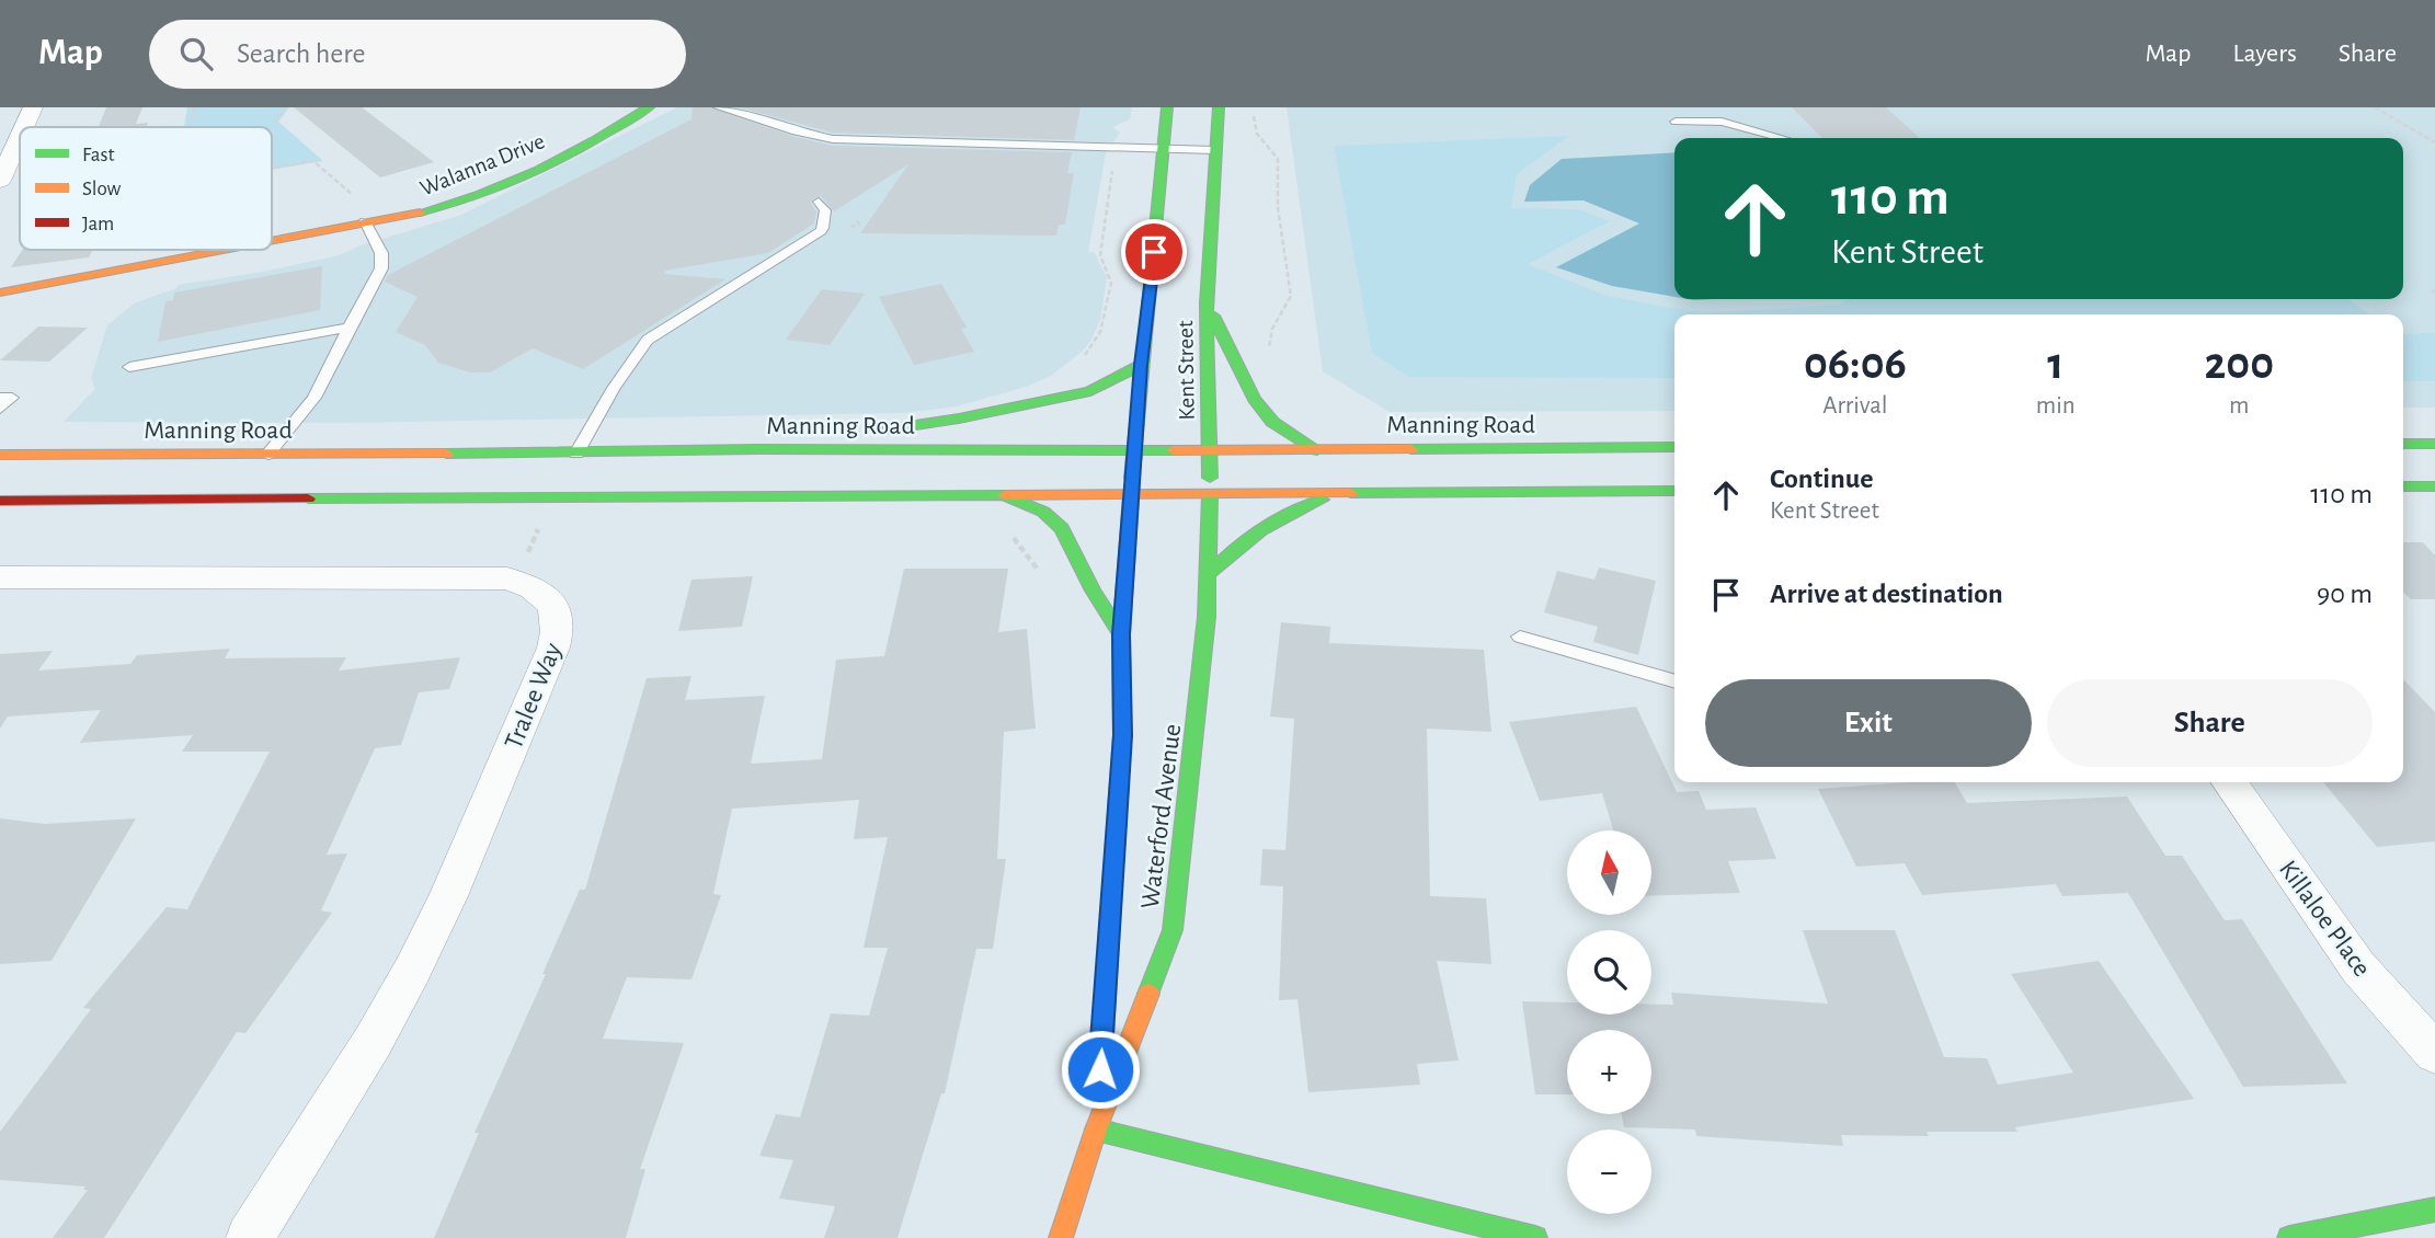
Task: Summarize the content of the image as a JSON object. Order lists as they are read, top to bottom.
{
  "streets": {
    "main road": [
      "Walanna Drive",
      "Kent Street",
      "Manning Road",
      "Waterford Avenue"
    ],
    "street": ["Tralee Way", "Killaloe Place"]
  },
  "crossings": [
    ["Kent Street", "Manning Road"],
    ["Kent Street", "Waterford Avenue"]
  ],
  "legend": ["Fast", "Slow", "Jam"],
  "north": "top",
  "page": {
    "header": "Map",
    "search": "Search here",
    "nav": ["Map", "Layers", "Share"],
    "turn": ["110 m", "Kent Street"],
    "eta": [
      "06:06",
      "Arrival",
      "1",
      "min",
      "200",
      "m"
    ],
    "list": [
      {
        "name": "Continue",
        "note": "Kent Street",
        "value": "110 m"
      },
      {
        "name": "Arrive at destination",
        "value": "90 m"
      }
    ],
    "buttons": ["Exit", "Share"],
    "map_buttons": ["+", "−"]
  }
}
